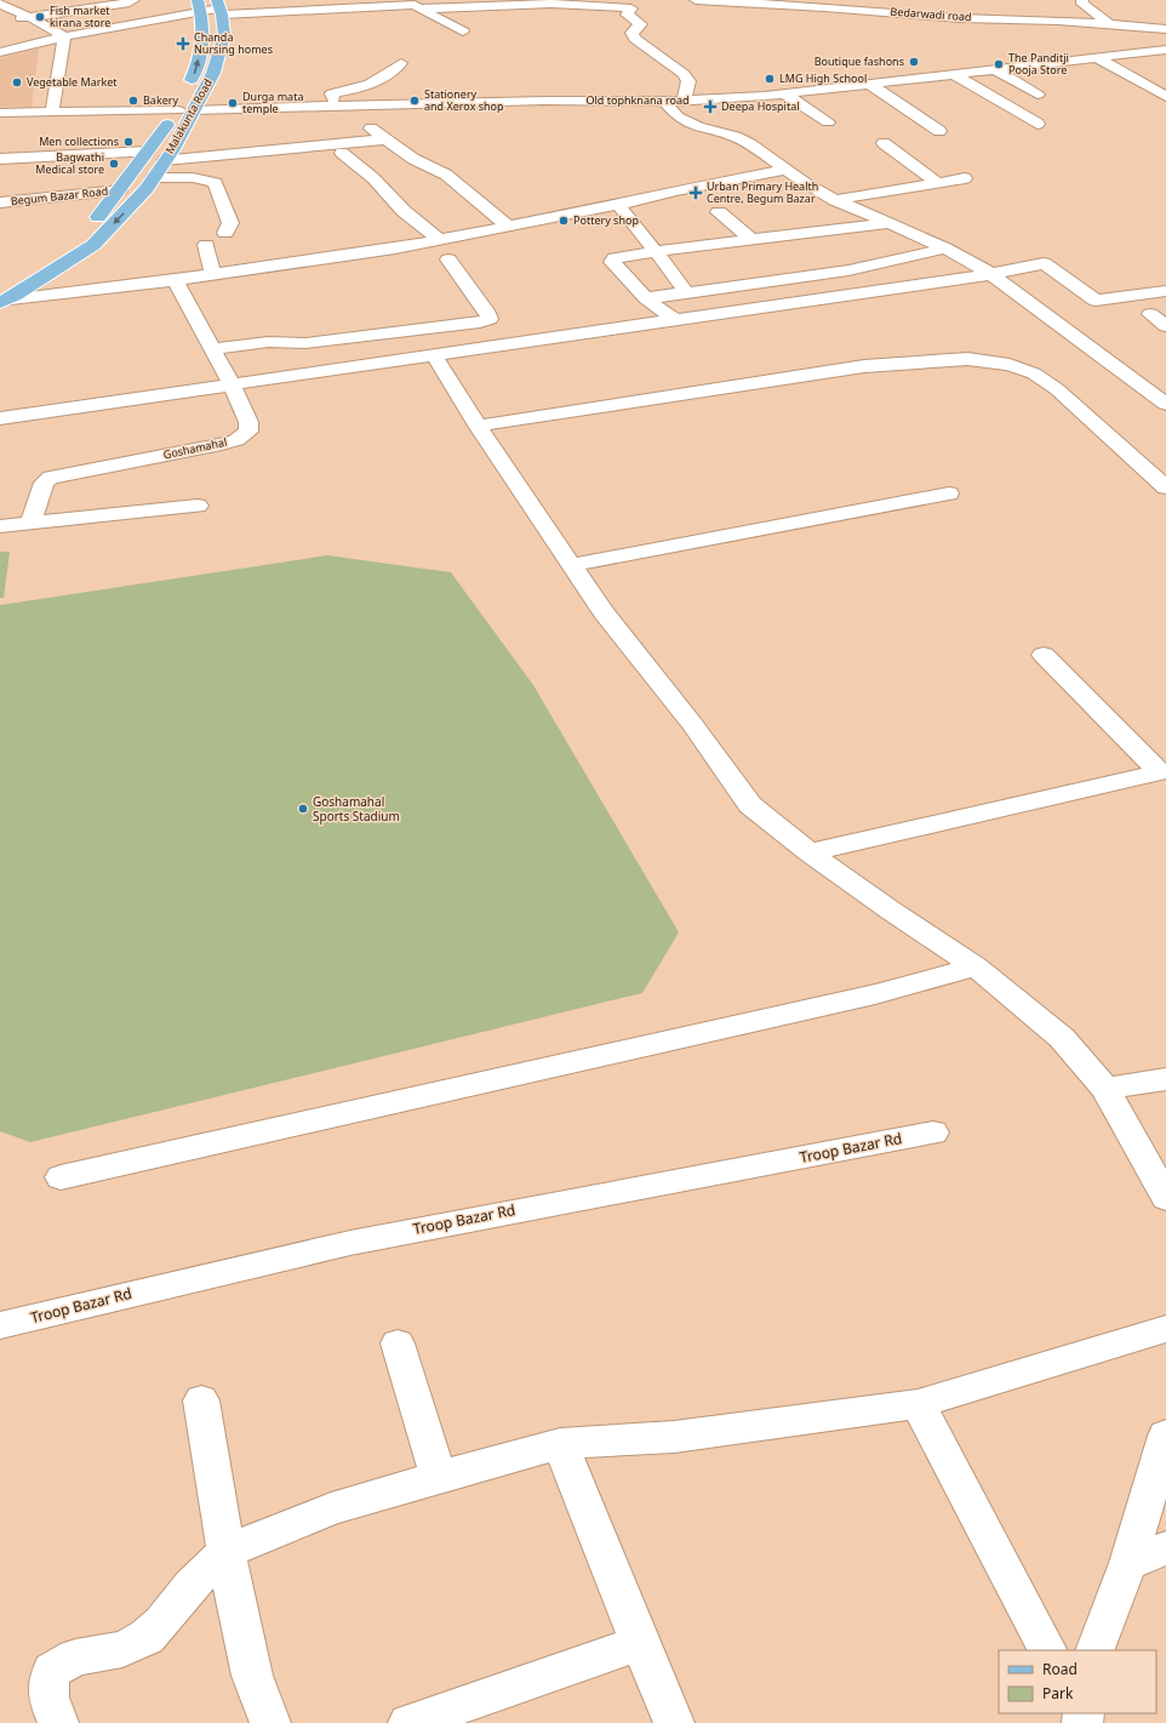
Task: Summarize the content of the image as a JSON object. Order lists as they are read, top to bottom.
{
  "streets": {
    "main road": ["Malakunta Road"],
    "street": [
      "Bedarwadi road",
      "Old tophknana road",
      "Begum Bazar Road",
      "Goshamahal",
      "Troop Bazar Rd"
    ]
  },
  "crossings": [
    ["Old tophknana road", "Malakunta Road"]
  ],
  "places": {
    "other": [
      "Fish market kirana store",
      "Boutique fashons",
      "The Panditji Pooja Store",
      "LMG High School",
      "Vegetable Market",
      "Bakery",
      "Stationery and Xerox shop",
      "Durga mata temple",
      "Men collections",
      "Bagwathi Medical store",
      "Pottery shop",
      "Goshamahal Sports Stadium"
    ],
    "health": ["Chanda Nursing homes", "Deepa Hospital", "Urban Primary Health Centre, Begum Bazar"]
  },
  "legend": ["Road", "Park"]
}
